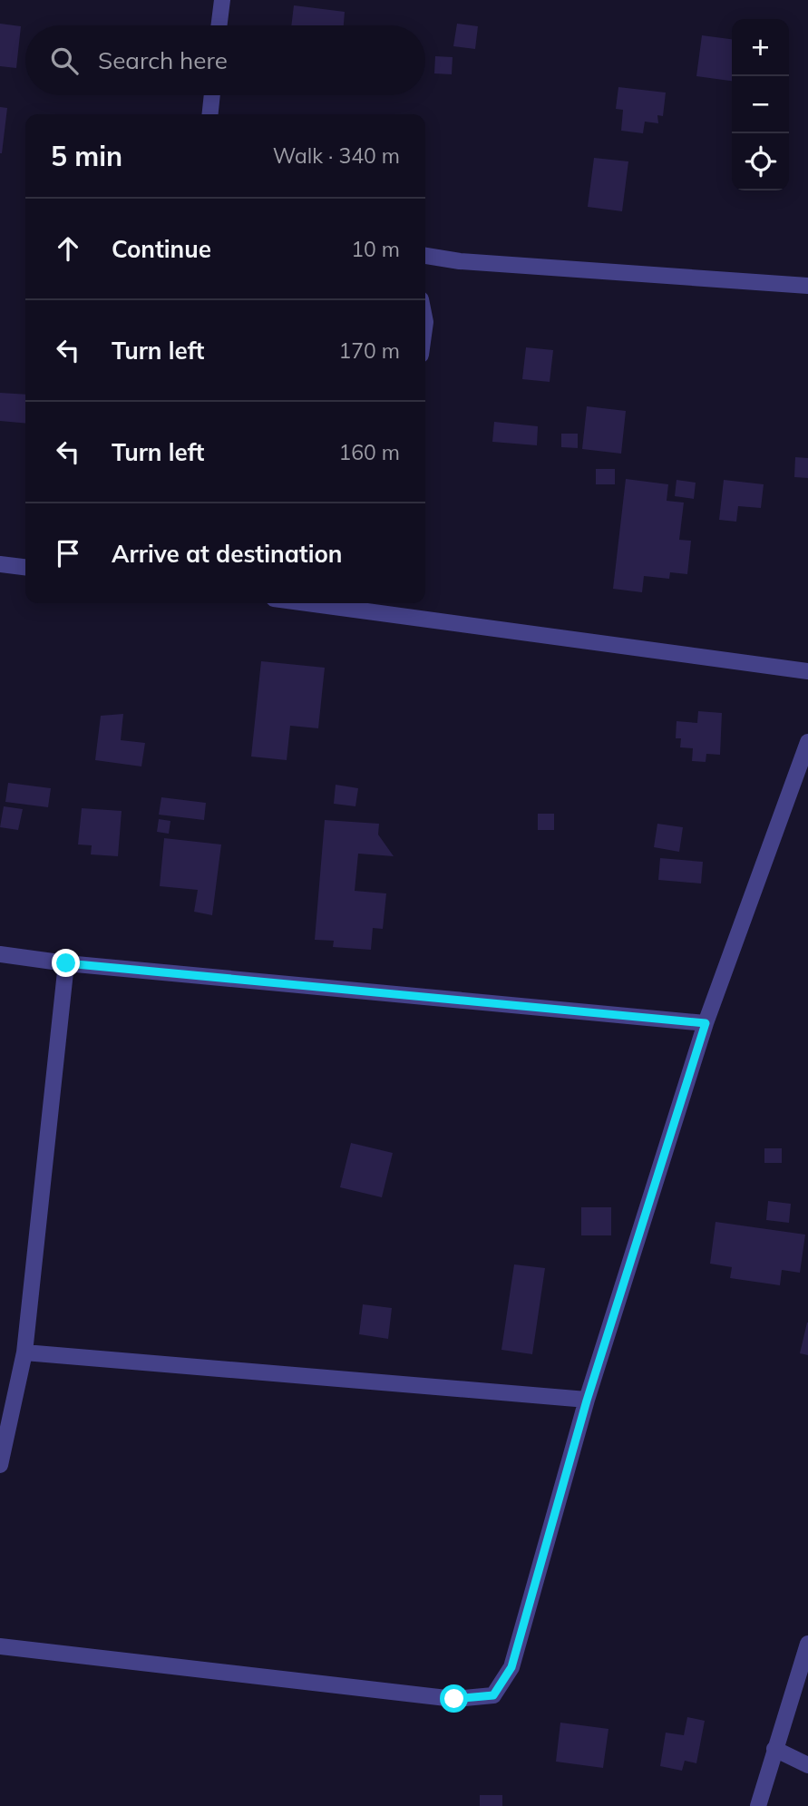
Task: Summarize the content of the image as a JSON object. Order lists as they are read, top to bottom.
{
  "page": {
    "map_buttons": ["+", "−"],
    "search": "Search here",
    "heading": ["5 min", "Walk · 340 m"],
    "list": [
      ["Continue", "10 m"],
      ["Turn left", "170 m"],
      ["Turn left", "160 m"],
      "Arrive at destination"
    ]
  }
}
